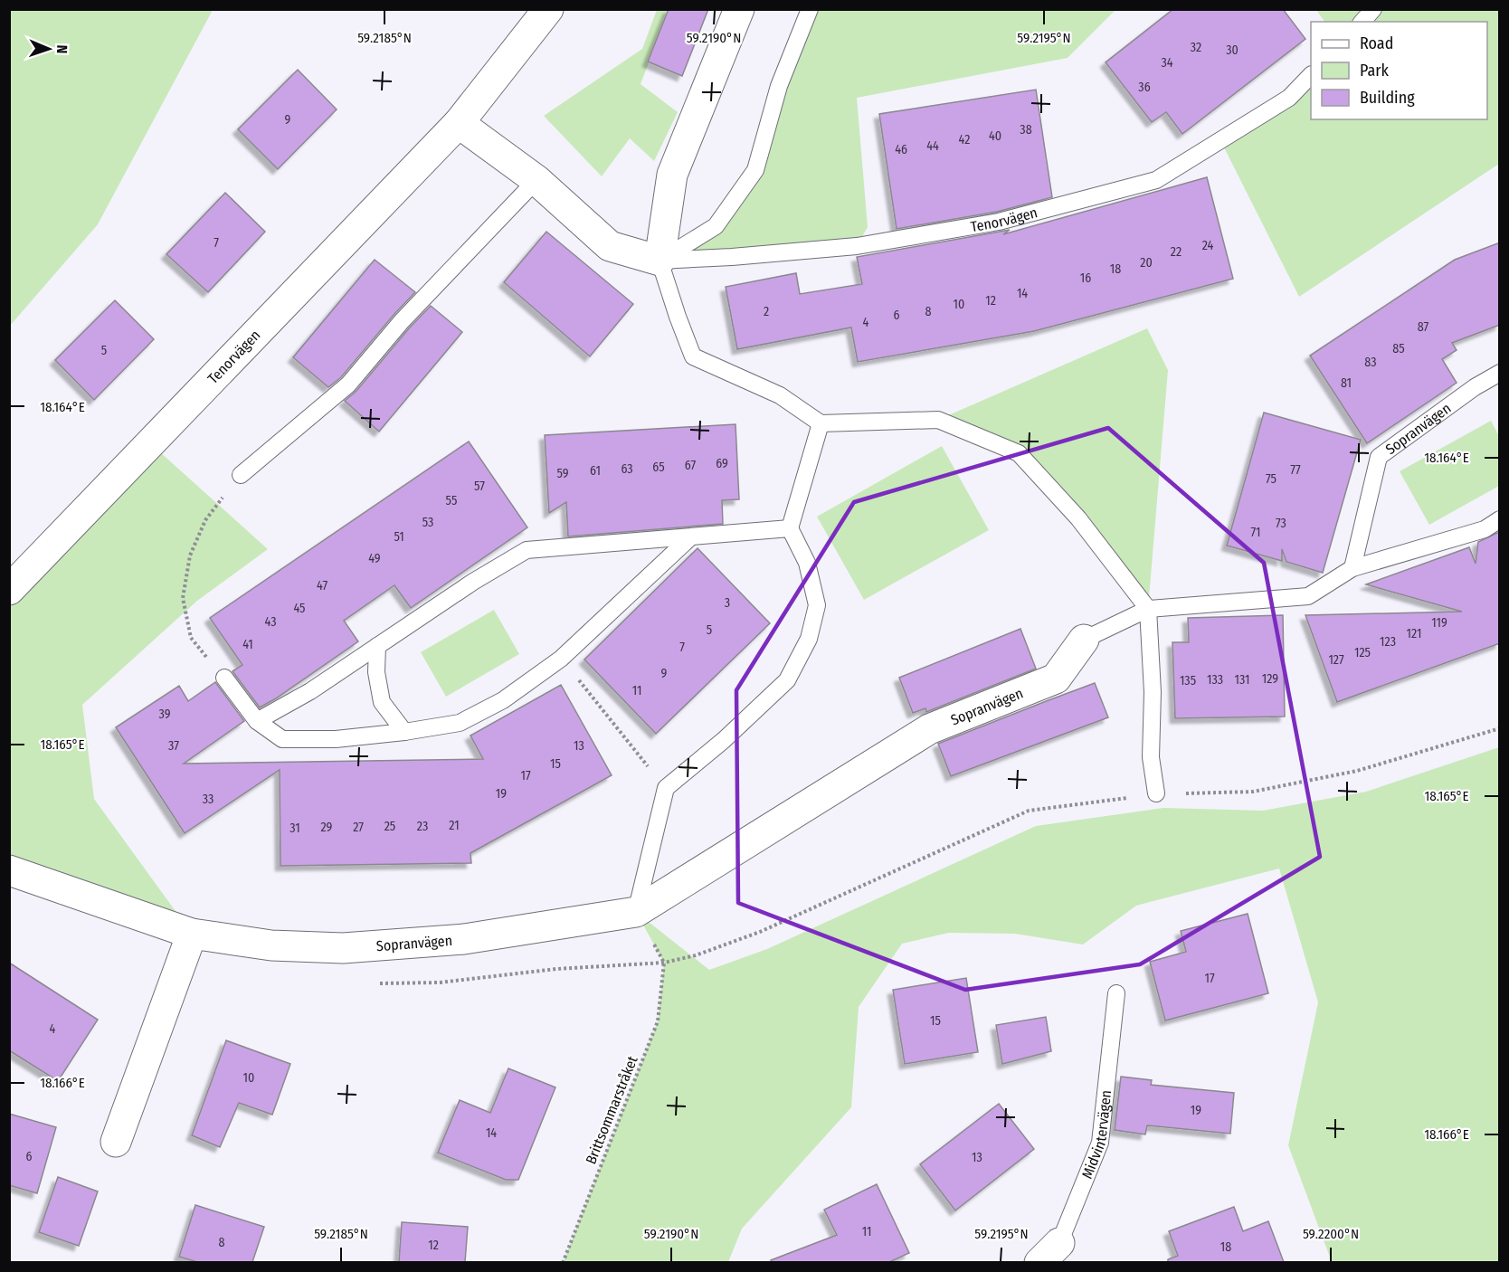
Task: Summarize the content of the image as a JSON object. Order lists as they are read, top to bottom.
{
  "streets": {
    "street": ["Tenorvägen", "Sopranvägen"],
    "lane": ["Midvintervägen"],
    "path": ["Brittsommarstråket"]
  },
  "house_numbers": [
    "32",
    "30",
    "34",
    "36",
    "9",
    "38",
    "40",
    "42",
    "44",
    "46",
    "7",
    "24",
    "22",
    "20",
    "18",
    "16",
    "14",
    "12",
    "10",
    "2",
    "8",
    "6",
    "4",
    "87",
    "85",
    "5",
    "83",
    "81",
    "69",
    "67",
    "65",
    "63",
    "77",
    "61",
    "59",
    "75",
    "57",
    "55",
    "53",
    "73",
    "71",
    "51",
    "49",
    "47",
    "3",
    "45",
    "43",
    "119",
    "5",
    "121",
    "123",
    "41",
    "7",
    "125",
    "127",
    "9",
    "129",
    "133",
    "131",
    "135",
    "11",
    "39",
    "37",
    "13",
    "15",
    "17",
    "19",
    "33",
    "21",
    "25",
    "23",
    "29",
    "27",
    "31",
    "17",
    "15",
    "4",
    "10",
    "19",
    "14",
    "6",
    "13",
    "11",
    "8",
    "12",
    "18"
  ],
  "legend": ["Road", "Park", "Building"],
  "north": "right",
  "coordinates": [
    "59.2185°N",
    "59.2190°N",
    "59.2195°N",
    "18.164°E",
    "18.165°E",
    "18.166°E",
    "59.2200°N"
  ]
}
